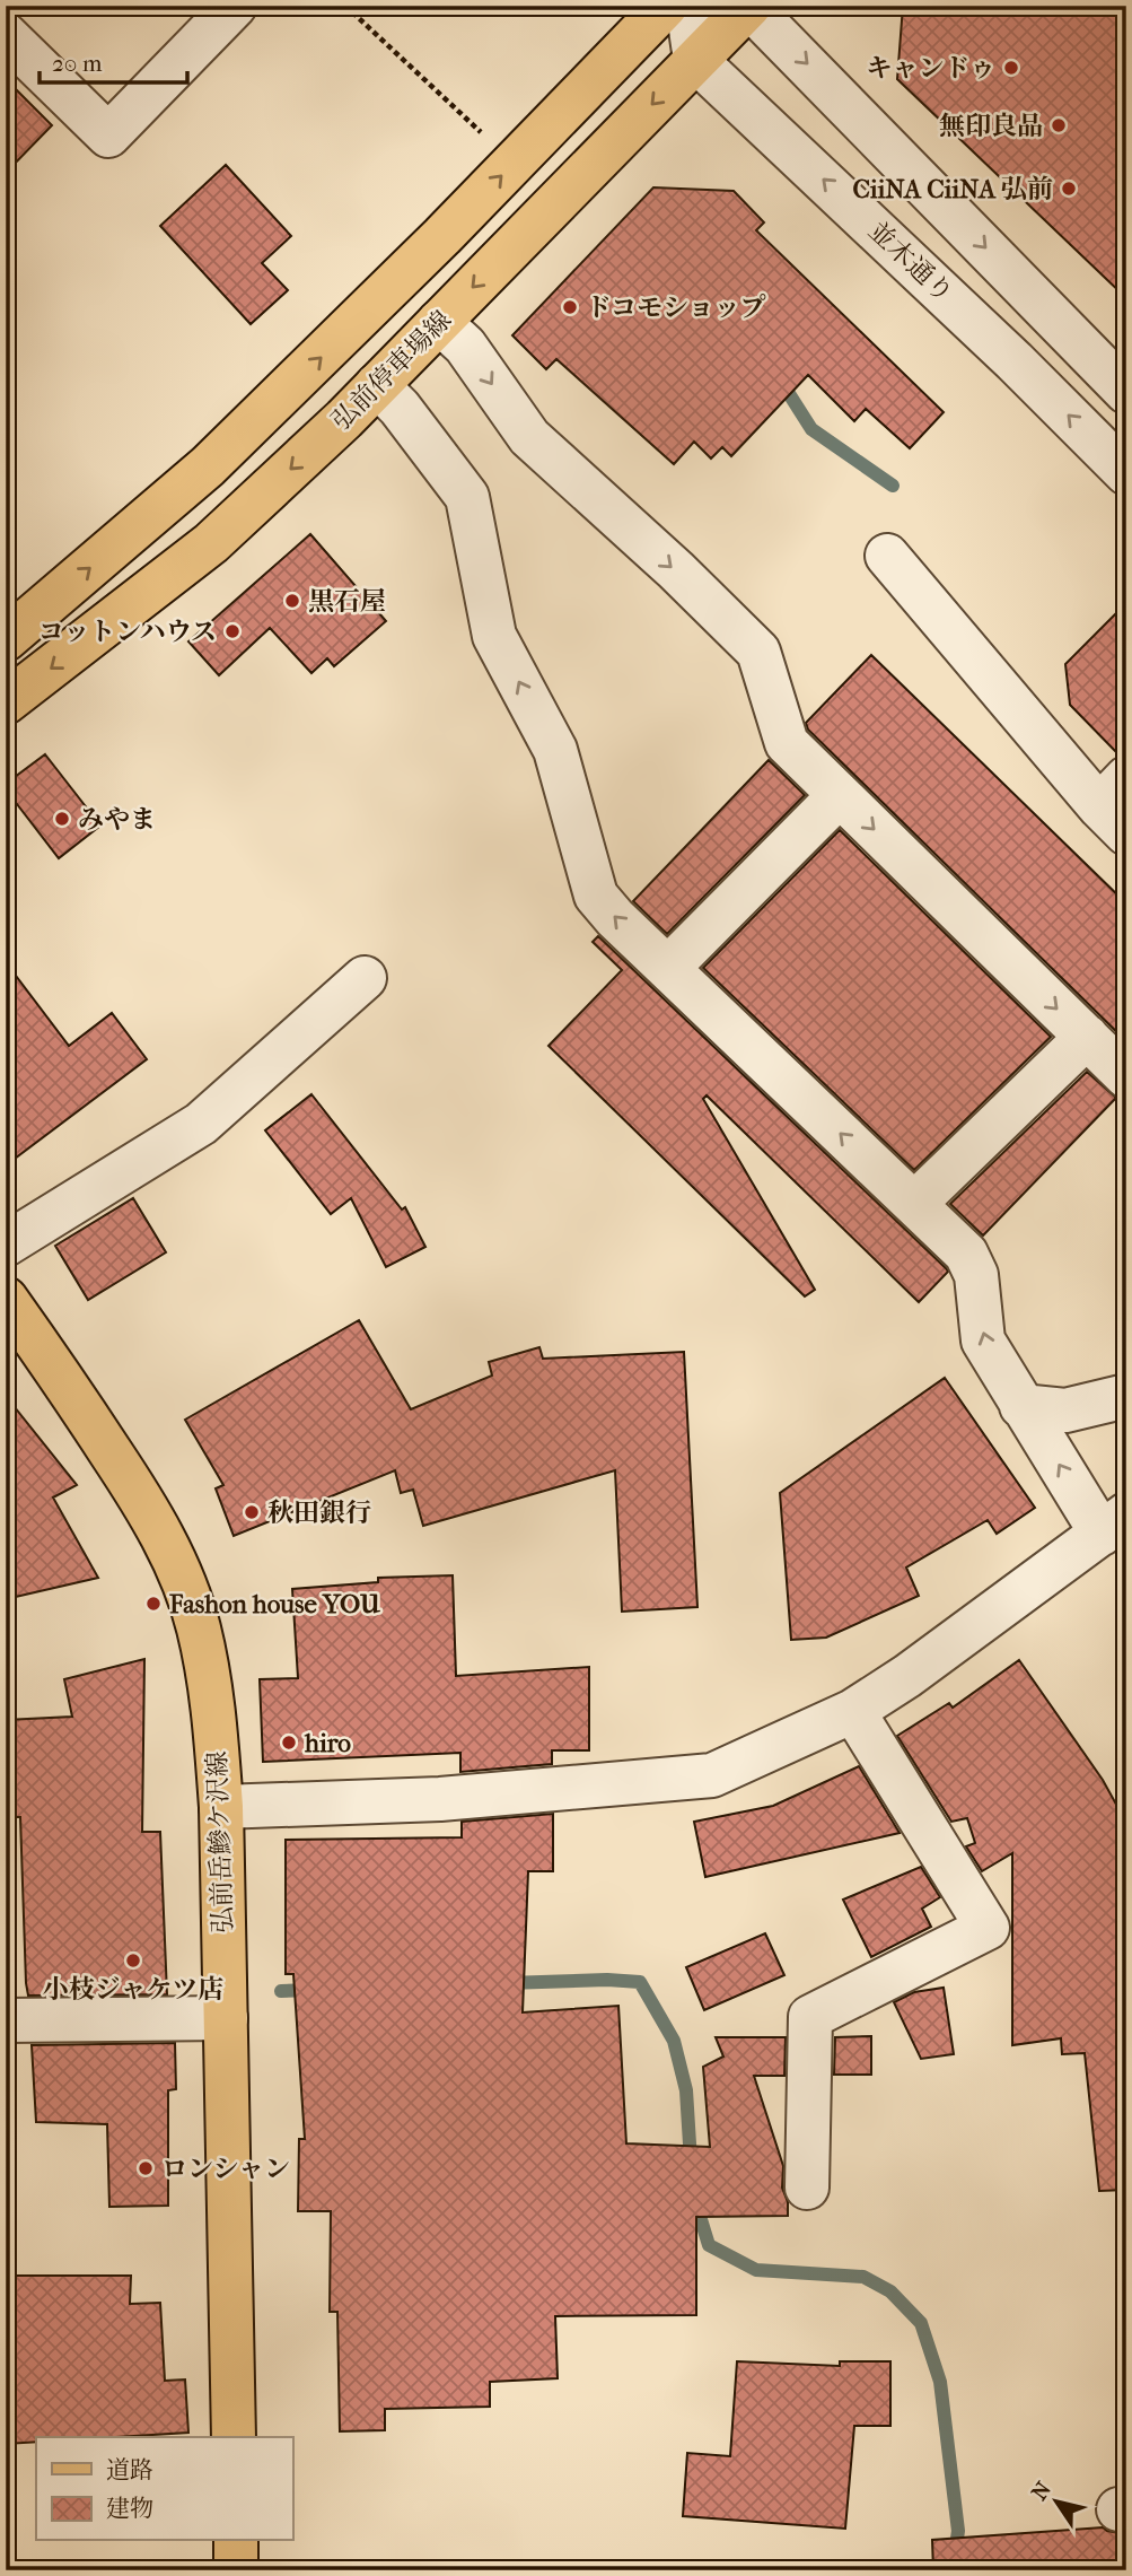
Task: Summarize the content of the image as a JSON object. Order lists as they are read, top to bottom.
{
  "streets": {
    "main road": ["弘前停車場線", "弘前岳鰺ケ沢線"],
    "street": ["並木通り"]
  },
  "crossings": [
    ["並木通り", "弘前停車場線"]
  ],
  "places": [
    "キャンドゥ",
    "無印良品",
    "CiiNA CiiNA 弘前",
    "ドコモショップ",
    "黒石屋",
    "コットンハウス",
    "みやま",
    "秋田銀行",
    "Fashon house YOU",
    "hiro",
    "小枝ジャケツ店",
    "ロンシャン"
  ],
  "legend": ["道路", "建物"],
  "scale_bar": "20 m",
  "north": "top left"
}
